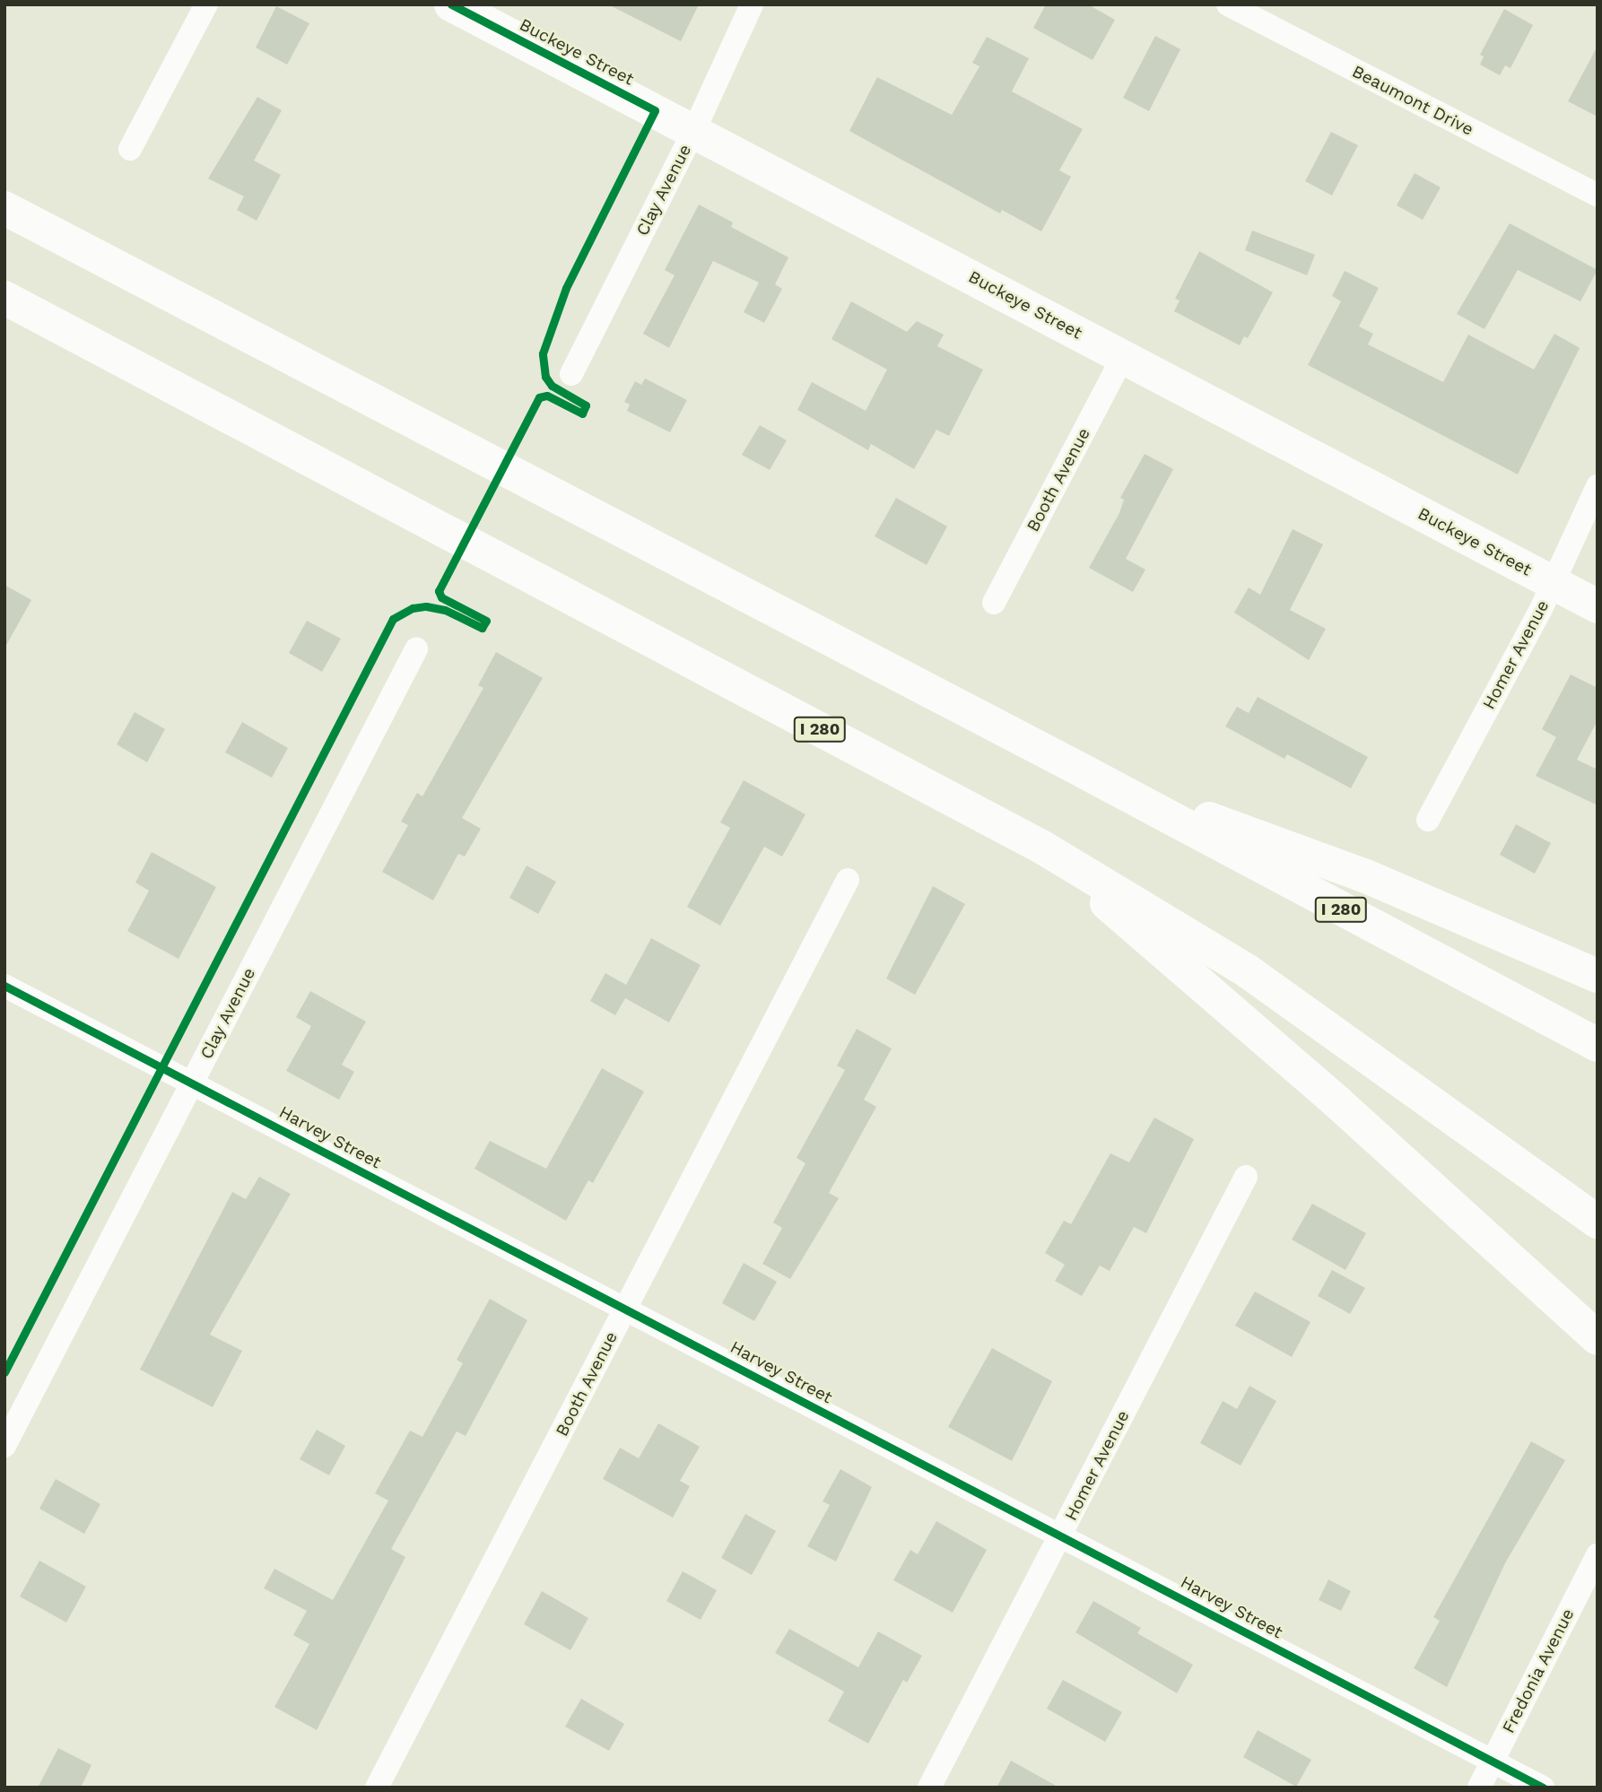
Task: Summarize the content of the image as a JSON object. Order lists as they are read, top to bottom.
{
  "streets": {
    "main road": ["Buckeye Street", "I 280"],
    "street": [
      "Beaumont Drive",
      "Clay Avenue",
      "Booth Avenue",
      "Homer Avenue",
      "Harvey Street",
      "Fredonia Avenue"
    ]
  },
  "crossings": [
    ["Buckeye Street", "Clay Avenue"],
    ["Buckeye Street", "Booth Avenue"],
    ["Buckeye Street", "Homer Avenue"],
    ["Clay Avenue", "Harvey Street"],
    ["Booth Avenue", "Harvey Street"],
    ["Homer Avenue", "Harvey Street"],
    ["Harvey Street", "Fredonia Avenue"]
  ]
}
